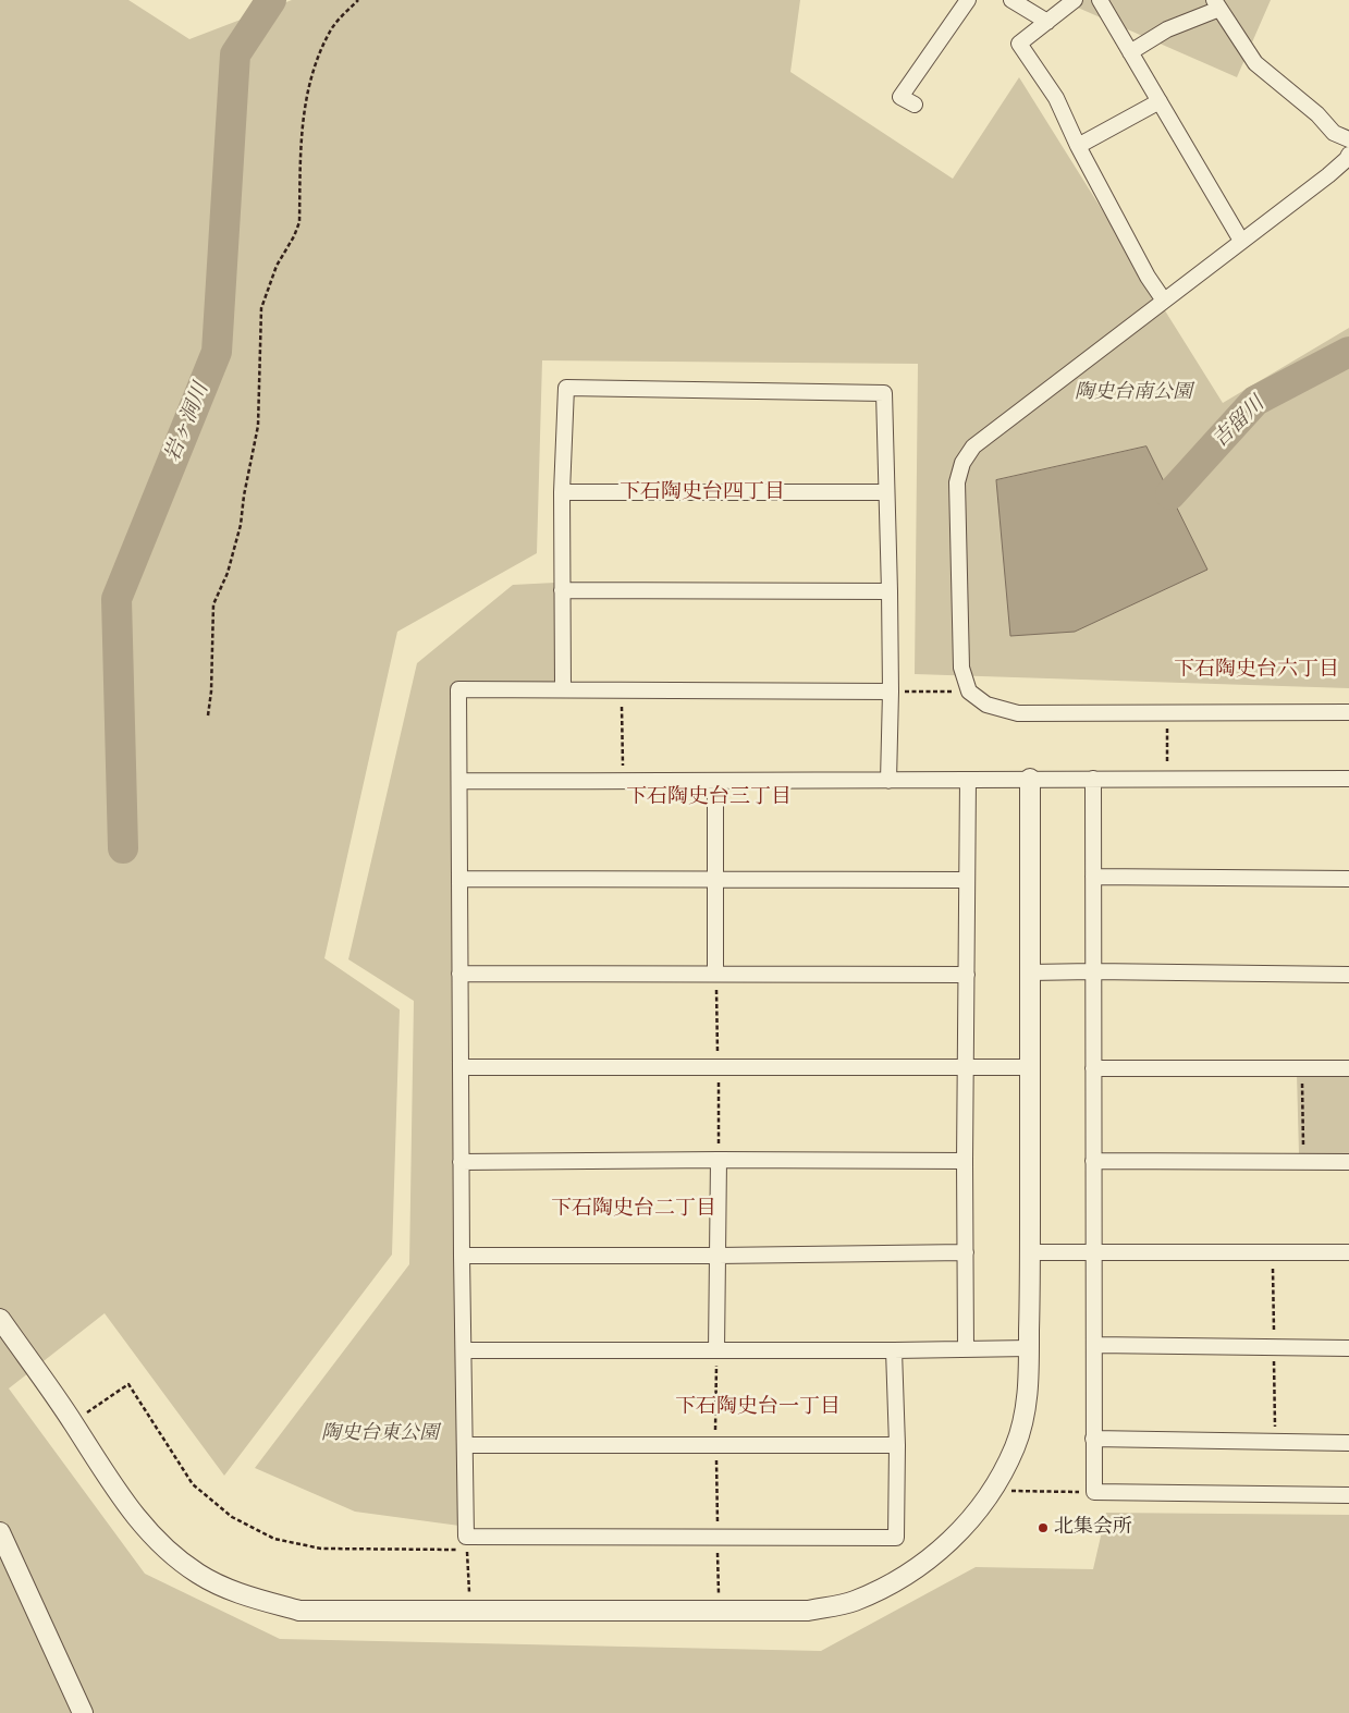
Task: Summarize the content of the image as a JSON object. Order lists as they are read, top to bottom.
{
  "districts": [
    "下石陶史台四丁目",
    "下石陶史台六丁目",
    "下石陶史台三丁目",
    "下石陶史台二丁目",
    "下石陶史台一丁目"
  ],
  "water": ["岩ヶ洞川", "吉留川"],
  "parks": ["陶史台南公園", "陶史台東公園"],
  "places": ["北集会所"]
}
